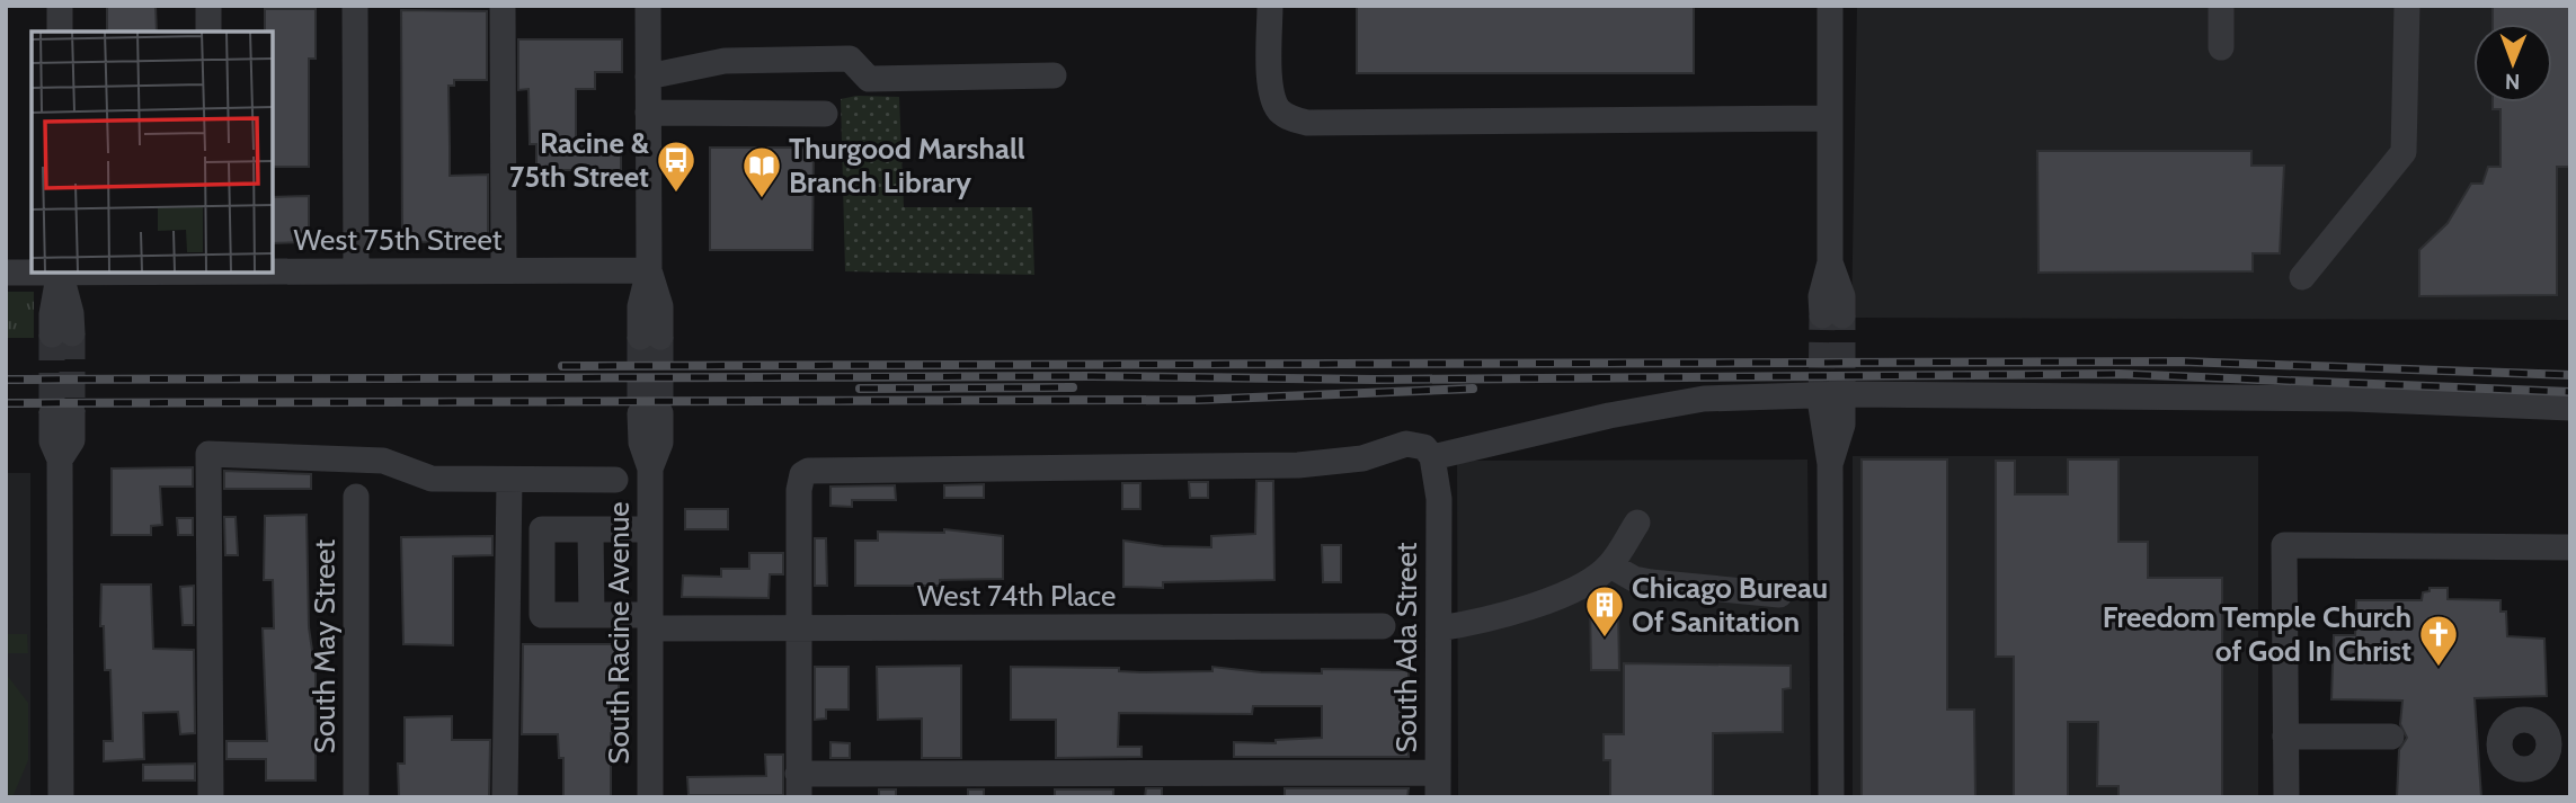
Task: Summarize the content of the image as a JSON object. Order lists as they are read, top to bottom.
{
  "streets": {
    "street": [
      "West 75th Street",
      "West 74th Place",
      "South Racine Avenue",
      "South May Street",
      "South Ada Street"
    ]
  },
  "crossings": [
    ["West 74th Place", "South Racine Avenue"]
  ],
  "places": {
    "bus stop": ["Racine & 75th Street"],
    "library": ["Thurgood Marshall Branch Library"],
    "building": ["Chicago Bureau Of Sanitation"],
    "church": ["Freedom Temple Church of God In Christ"]
  },
  "north": "bottom"
}
